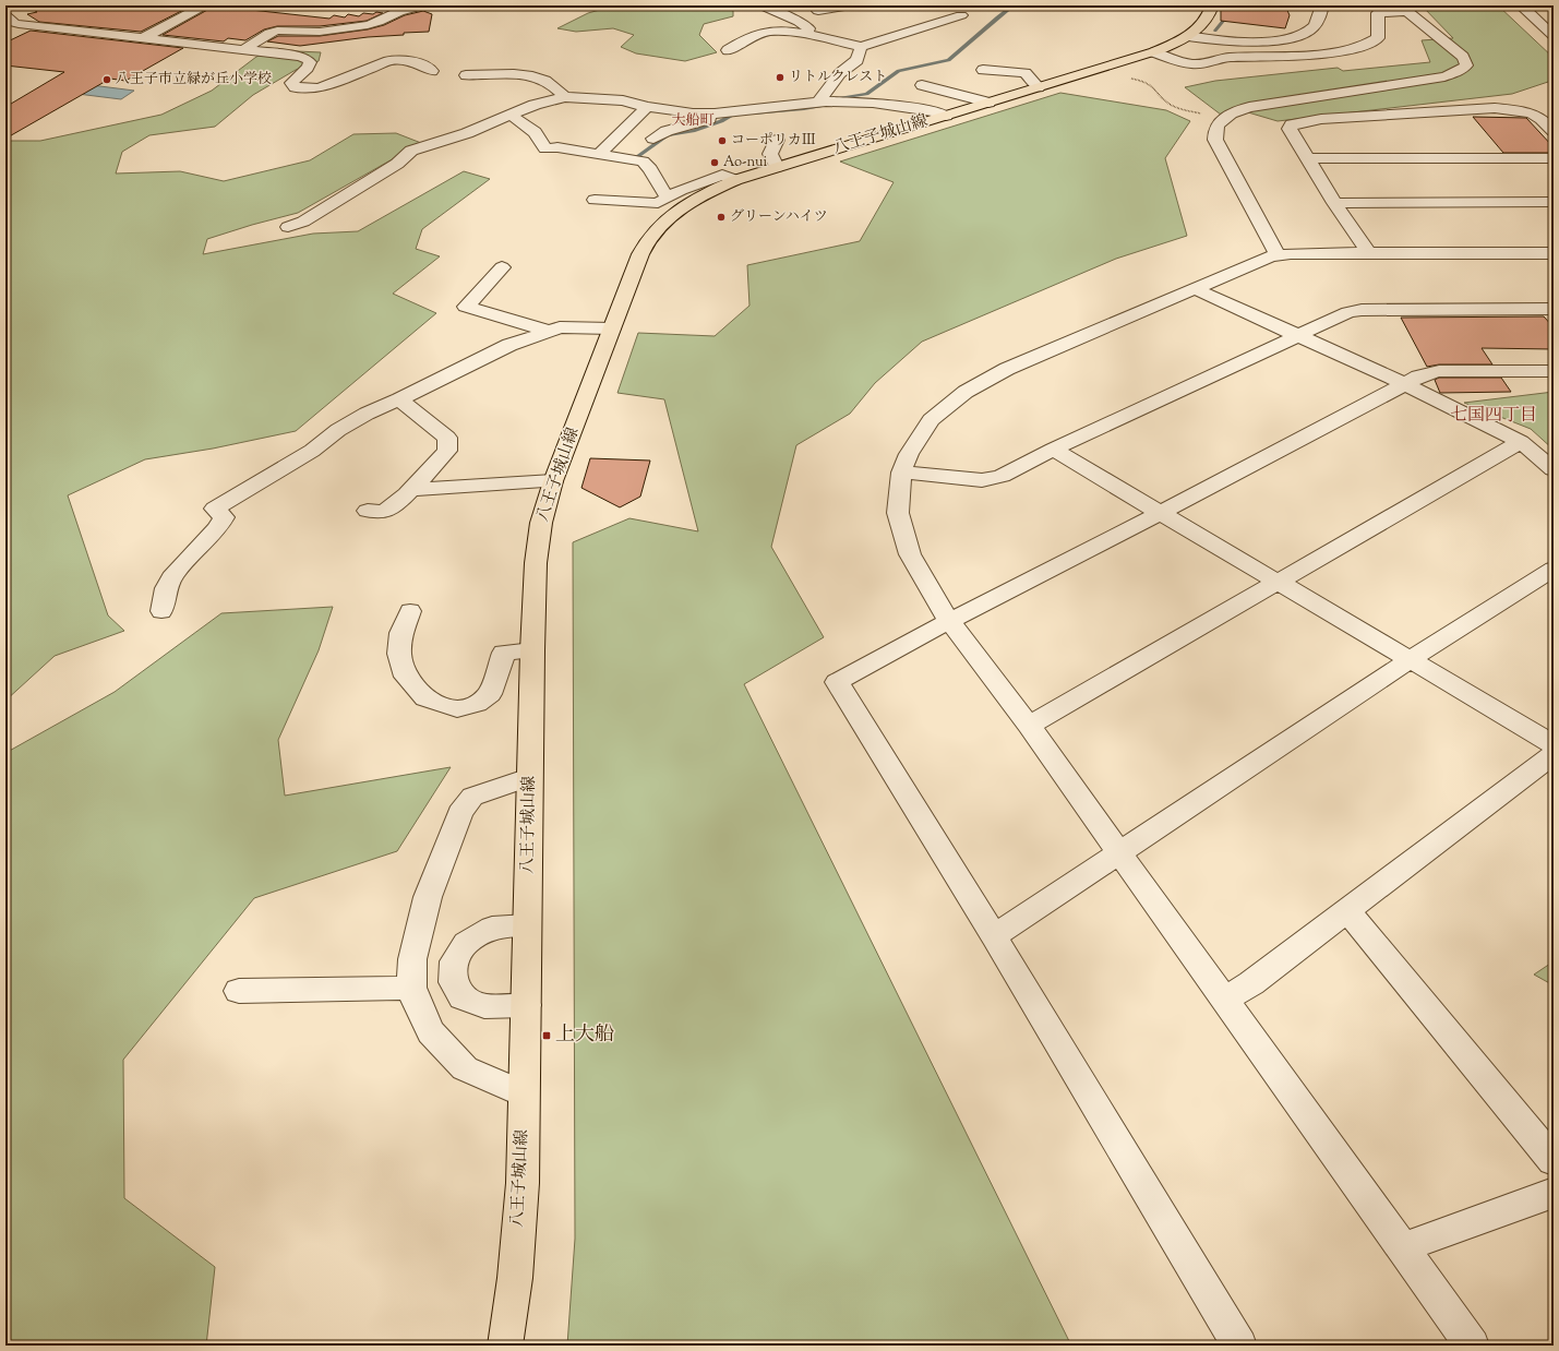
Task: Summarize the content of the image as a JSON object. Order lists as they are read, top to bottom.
{
  "streets": {
    "main road": ["八王子城山線"]
  },
  "districts": ["大船町", "七国四丁目"],
  "places": {
    "other": [
      "リトルクレスト",
      "八王子市立緑が丘小学校",
      "コーポリカⅢ",
      "Ao-nui",
      "グリーンハイツ"
    ],
    "transit": ["上大船"]
  }
}
